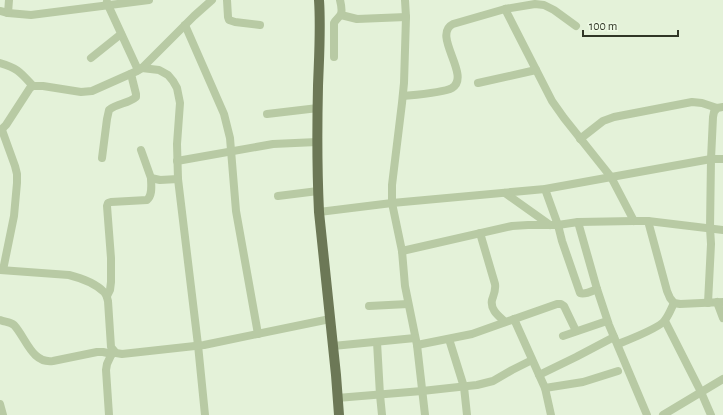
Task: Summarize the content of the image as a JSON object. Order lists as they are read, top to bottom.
{
  "scale_bar": "100 m"
}
